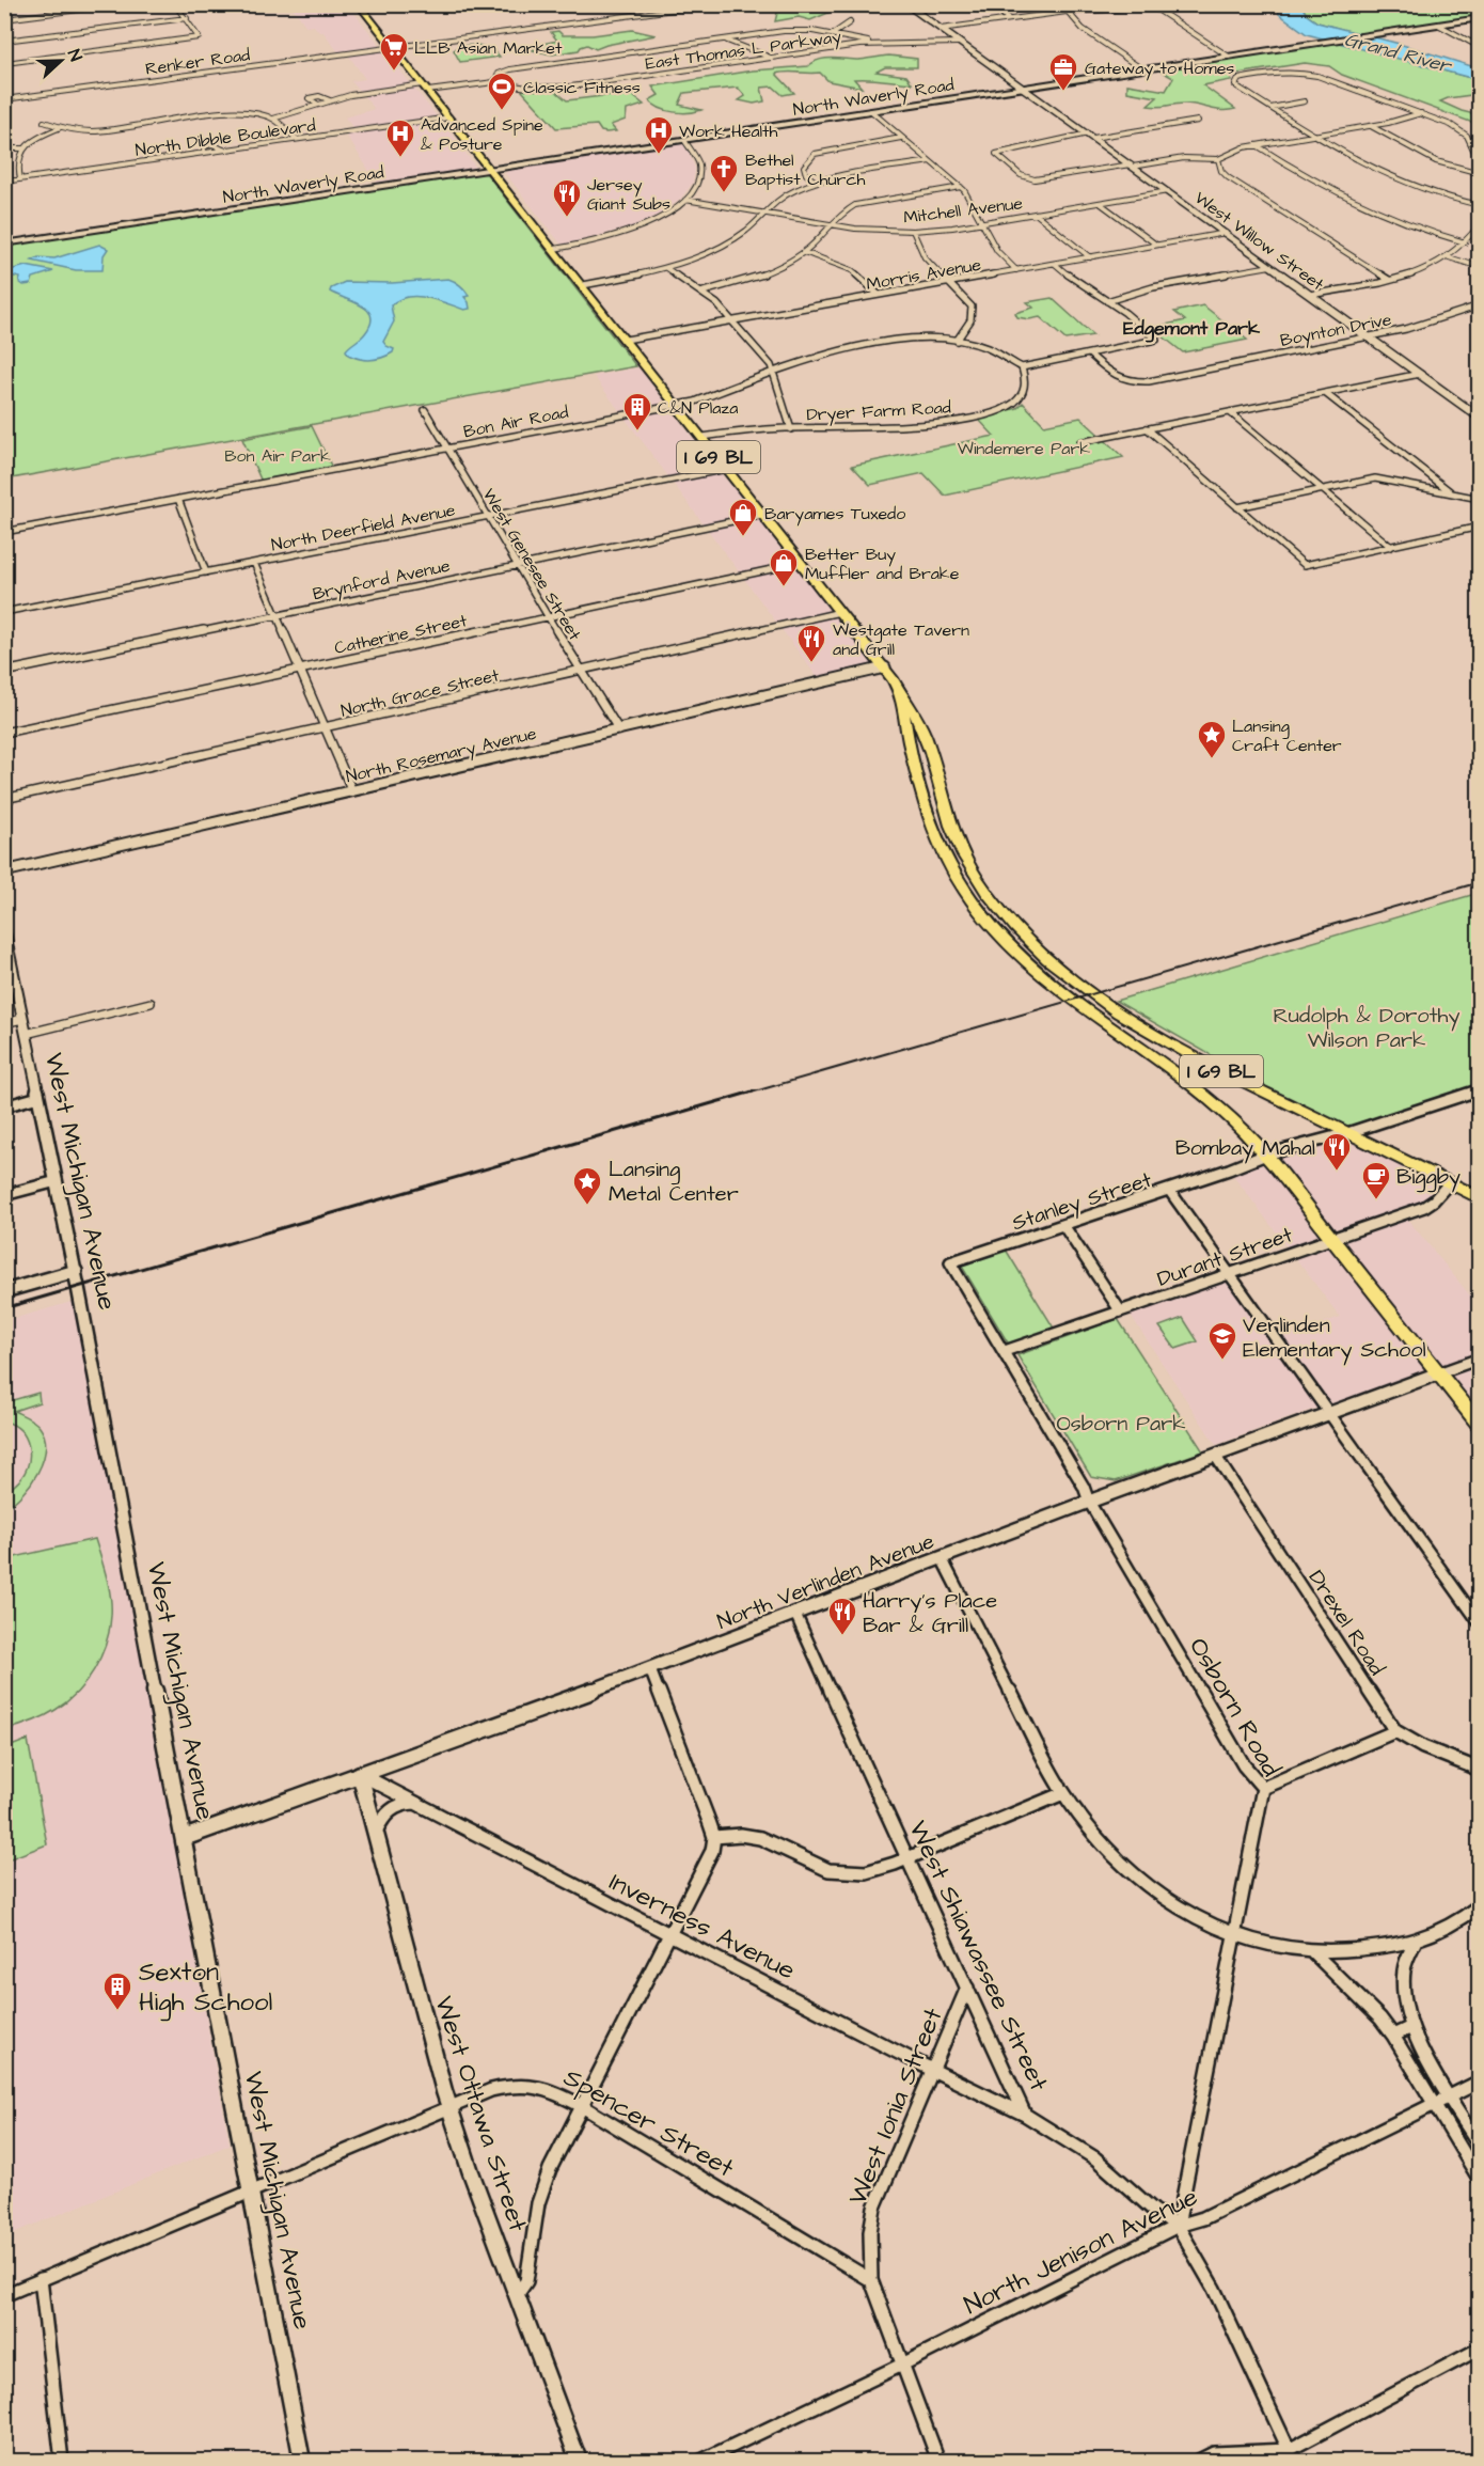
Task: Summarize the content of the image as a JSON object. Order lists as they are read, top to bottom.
{
  "streets": {
    "main road": ["North Waverly Road", "I 69 BL"],
    "street": [
      "East Thomas L Parkway",
      "Renker Road",
      "North Dibble Boulevard",
      "Mitchell Avenue",
      "West Willow Street",
      "Morris Avenue",
      "Boynton Drive",
      "Dryer Farm Road",
      "Bon Air Road",
      "North Deerfield Avenue",
      "West Genesee Street",
      "Brynford Avenue",
      "Catherine Street",
      "North Grace Street",
      "North Rosemary Avenue",
      "West Michigan Avenue",
      "Stanley Street",
      "Durant Street",
      "North Verlinden Avenue",
      "Drexel Road",
      "Osborn Road",
      "Inverness Avenue",
      "West Shiawassee Street",
      "West Ionia Street",
      "West Ottawa Street",
      "Spencer Street",
      "North Jenison Avenue"
    ]
  },
  "crossings": [
    ["East Thomas L Parkway", "West Willow Street"],
    ["Renker Road", "I 69 BL"],
    ["North Waverly Road", "West Willow Street"],
    ["North Waverly Road", "I 69 BL"],
    ["North Dibble Boulevard", "I 69 BL"],
    ["Mitchell Avenue", "West Willow Street"],
    ["West Willow Street", "Morris Avenue"],
    ["West Willow Street", "Boynton Drive"],
    ["Morris Avenue", "I 69 BL"],
    ["Dryer Farm Road", "Bon Air Road"],
    ["Dryer Farm Road", "I 69 BL"],
    ["Bon Air Road", "I 69 BL"],
    ["Bon Air Road", "West Genesee Street"],
    ["I 69 BL", "North Deerfield Avenue"],
    ["I 69 BL", "Brynford Avenue"],
    ["I 69 BL", "Catherine Street"],
    ["I 69 BL", "North Grace Street"],
    ["I 69 BL", "North Rosemary Avenue"],
    ["I 69 BL", "Stanley Street"],
    ["I 69 BL", "Durant Street"],
    ["I 69 BL", "North Verlinden Avenue"],
    ["North Deerfield Avenue", "West Genesee Street"],
    ["West Genesee Street", "Brynford Avenue"],
    ["West Genesee Street", "Catherine Street"],
    ["West Genesee Street", "North Grace Street"],
    ["West Genesee Street", "North Rosemary Avenue"],
    ["West Michigan Avenue", "North Verlinden Avenue"],
    ["West Michigan Avenue", "Spencer Street"],
    ["Stanley Street", "Osborn Road"],
    ["Durant Street", "Osborn Road"],
    ["North Verlinden Avenue", "Drexel Road"],
    ["North Verlinden Avenue", "Osborn Road"],
    ["North Verlinden Avenue", "Inverness Avenue"],
    ["North Verlinden Avenue", "West Shiawassee Street"],
    ["North Verlinden Avenue", "West Ottawa Street"],
    ["Osborn Road", "West Shiawassee Street"],
    ["Osborn Road", "North Jenison Avenue"],
    ["Inverness Avenue", "West Shiawassee Street"],
    ["Inverness Avenue", "West Ionia Street"],
    ["Inverness Avenue", "West Ottawa Street"],
    ["West Shiawassee Street", "West Ionia Street"],
    ["West Shiawassee Street", "North Jenison Avenue"],
    ["West Ionia Street", "Spencer Street"],
    ["West Ionia Street", "North Jenison Avenue"],
    ["West Ottawa Street", "Spencer Street"]
  ],
  "districts": ["Edgemont Park"],
  "water": ["Grand River"],
  "parks": [
    "Windemere Park",
    "Bon Air Park",
    "Rudolph & Dorothy Wilson Park",
    "Osborn Park"
  ],
  "places": {
    "supermarket": ["LLB Asian Market"],
    "office": ["Gateway to Homes"],
    "sports": ["Classic Fitness"],
    "hospital": ["Work Health", "Advanced Spine & Posture"],
    "church": ["Bethel Baptist Church"],
    "restaurant": [
      "Jersey Giant Subs",
      "Westgate Tavern and Grill",
      "Bombay Mahal",
      "Harry's Place Bar & Grill"
    ],
    "building": ["C&N Plaza", "Sexton High School"],
    "shop": ["Baryames Tuxedo", "Better Buy Muffler and Brake"],
    "place": ["Lansing Craft Center", "Lansing Metal Center"],
    "cafe": ["Biggby"],
    "school or university": ["Verlinden Elementary School"]
  },
  "north": "right"
}
